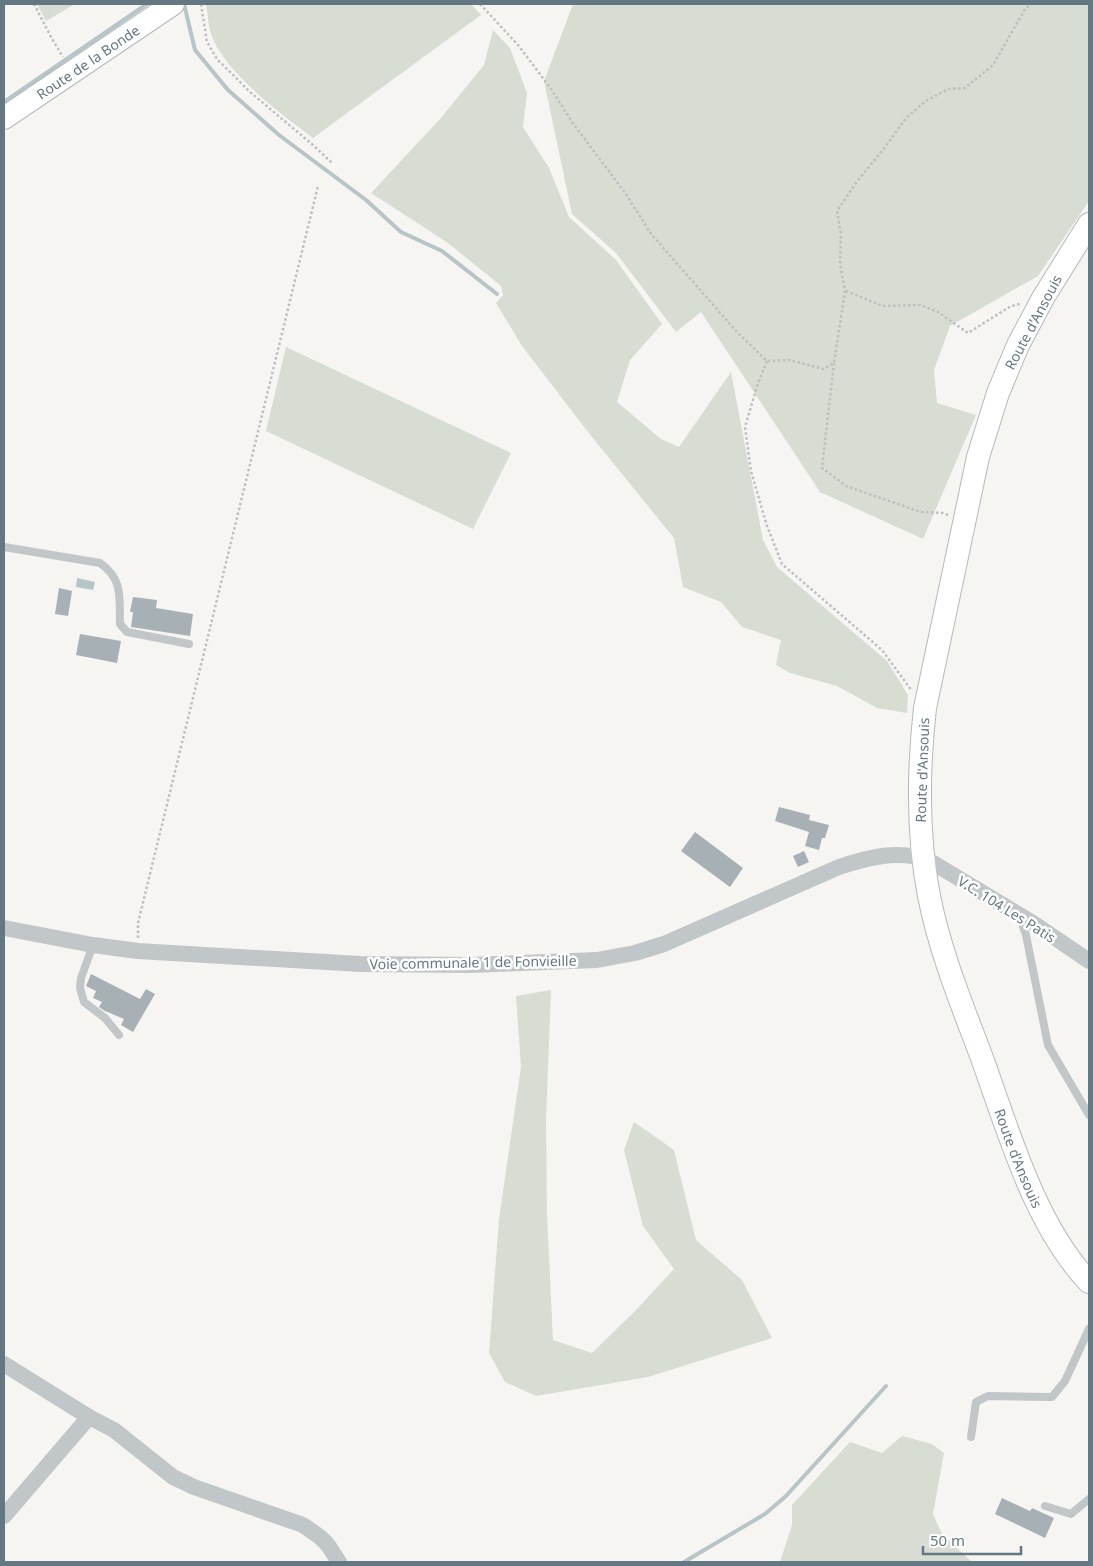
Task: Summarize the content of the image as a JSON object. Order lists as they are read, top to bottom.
{
  "streets": {
    "street": [
      "Route de la Bonde",
      "Route d'Ansouis",
      "V.C. 104 Les Patis",
      "Voie communale 1 de Fonvieille"
    ]
  },
  "crossings": [
    ["Route d'Ansouis", "V.C. 104 Les Patis"],
    ["Route d'Ansouis", "Voie communale 1 de Fonvieille"],
    ["V.C. 104 Les Patis", "Voie communale 1 de Fonvieille"]
  ],
  "scale_bar": "50 m"
}
